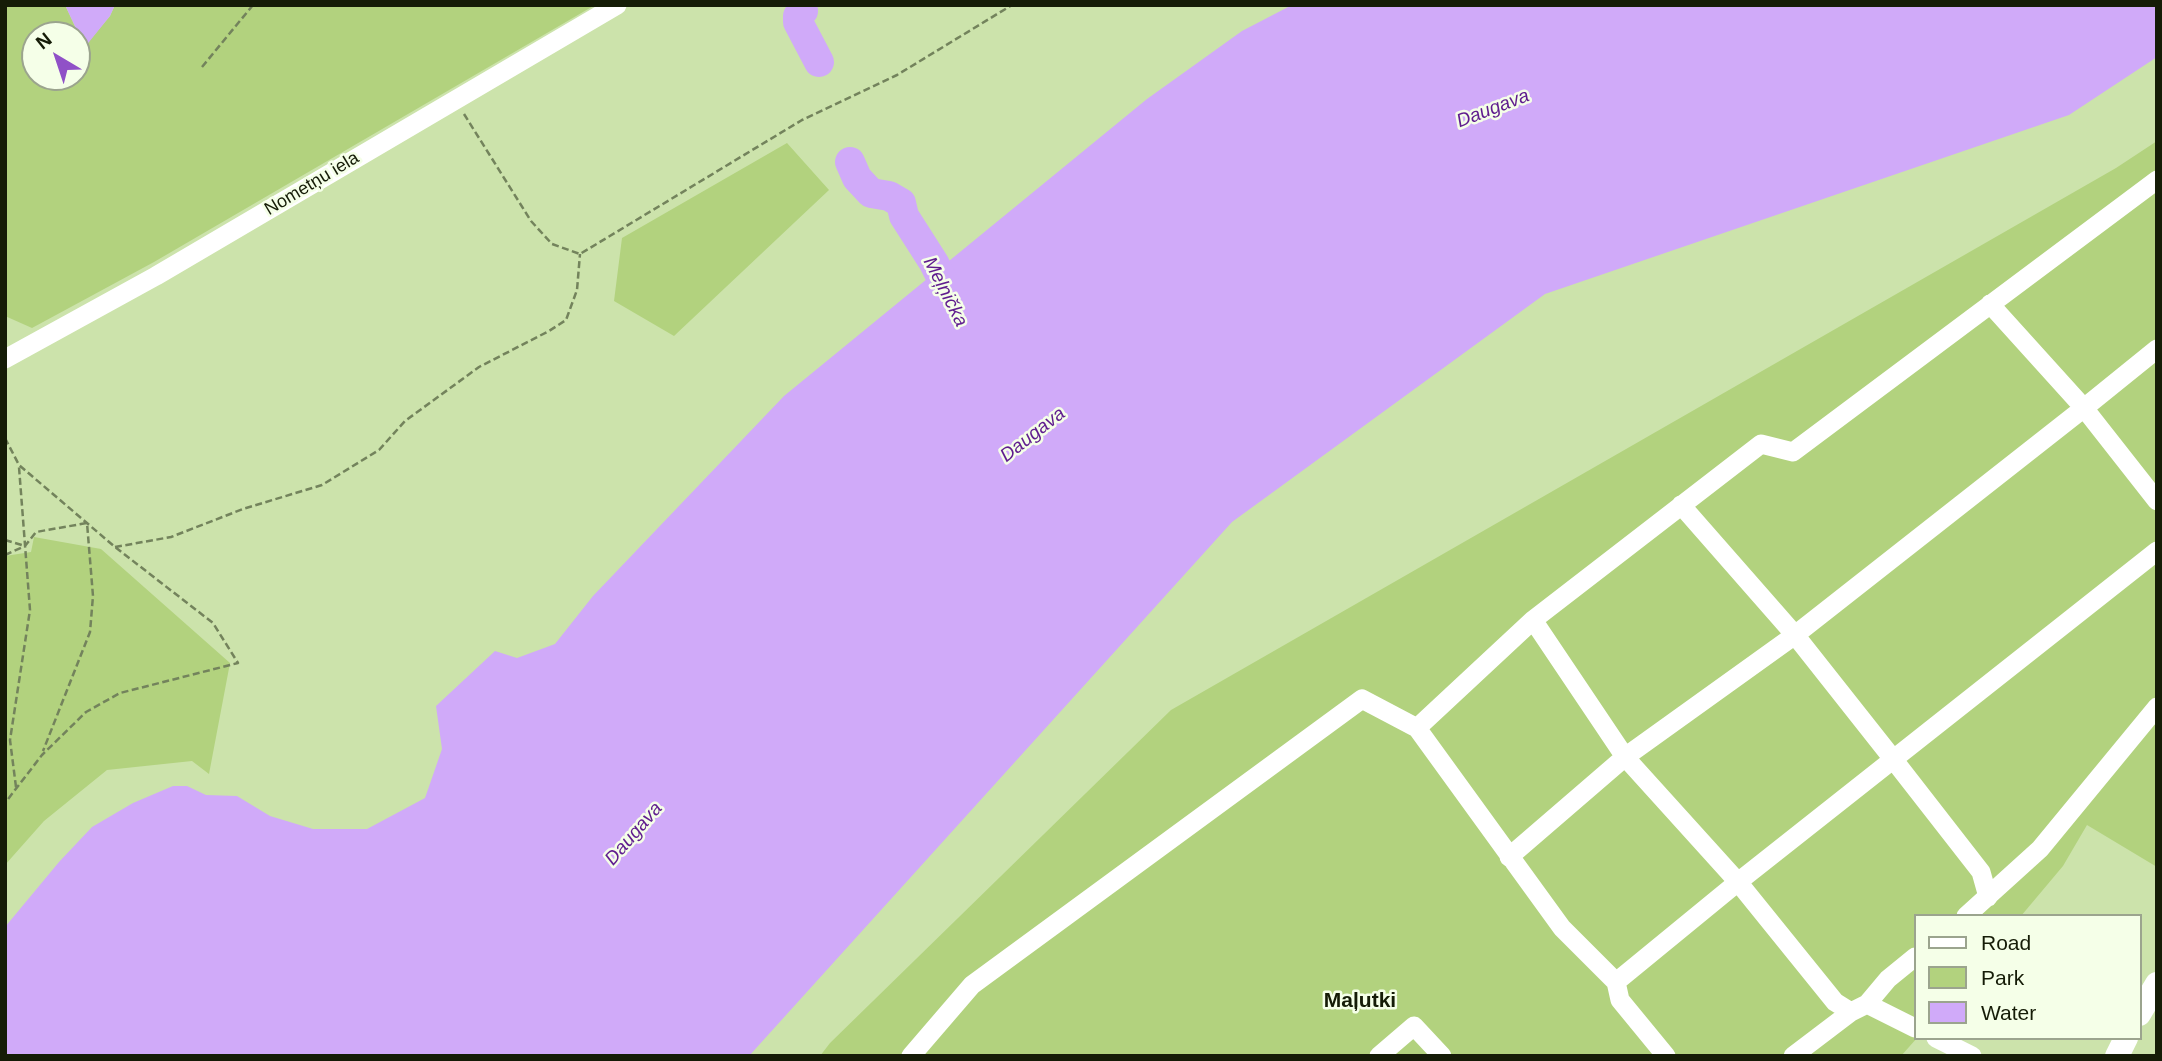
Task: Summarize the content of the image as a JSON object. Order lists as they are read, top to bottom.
{
  "streets": {
    "street": ["Nometņu iela"]
  },
  "districts": ["Maļutki"],
  "water": ["Daugava", "Meļņička"],
  "legend": ["Road", "Park", "Water"],
  "north": "top left"
}
